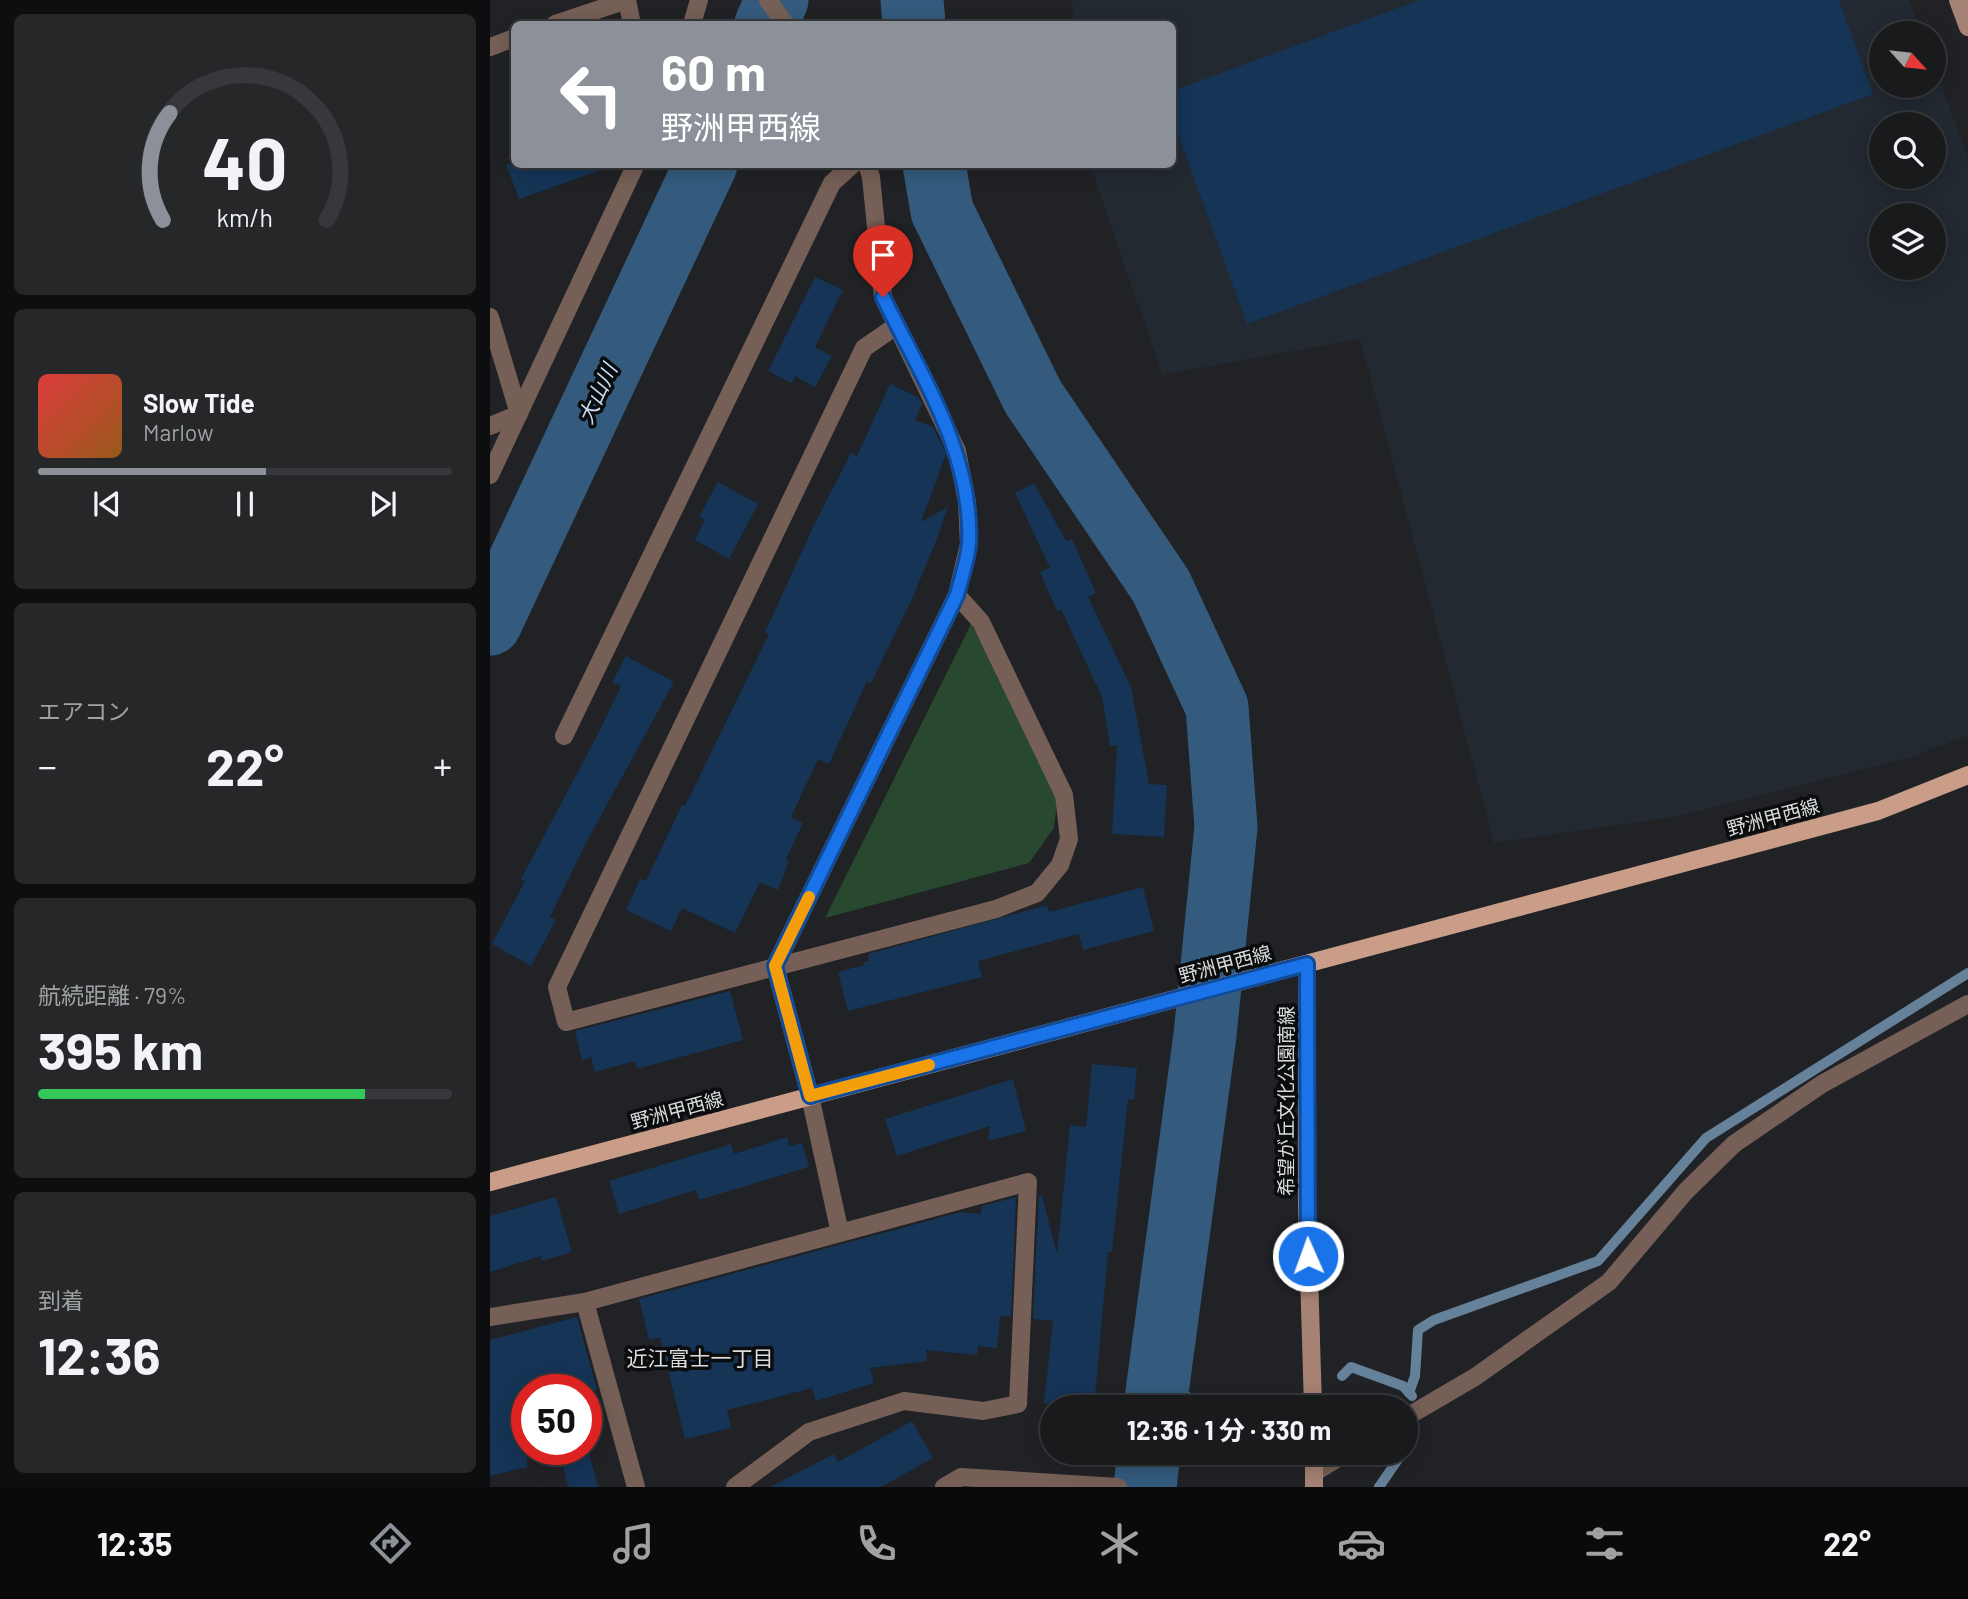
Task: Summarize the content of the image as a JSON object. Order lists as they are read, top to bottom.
{
  "streets": {
    "main road": ["野洲甲西線", "希望が丘文化公園南線"]
  },
  "crossings": [
    ["野洲甲西線", "希望が丘文化公園南線"]
  ],
  "districts": ["近江富士一丁目"],
  "water": ["大山川"],
  "north": "bottom right",
  "page": {
    "turn": ["60 m", "野洲甲西線"],
    "song": ["Slow Tide", "Marlow"],
    "tile": [
      "エアコン",
      ["航続距離 · 79%", "395 km"],
      ["到着", "12:36"]
    ],
    "heat": ["−", "22°", "+"],
    "limit": "50",
    "trip": "12:36 · 1 分 · 330 m",
    "tabs": ["12:35", "22°"],
    "gauge": ["40", "km/h"]
  }
}
